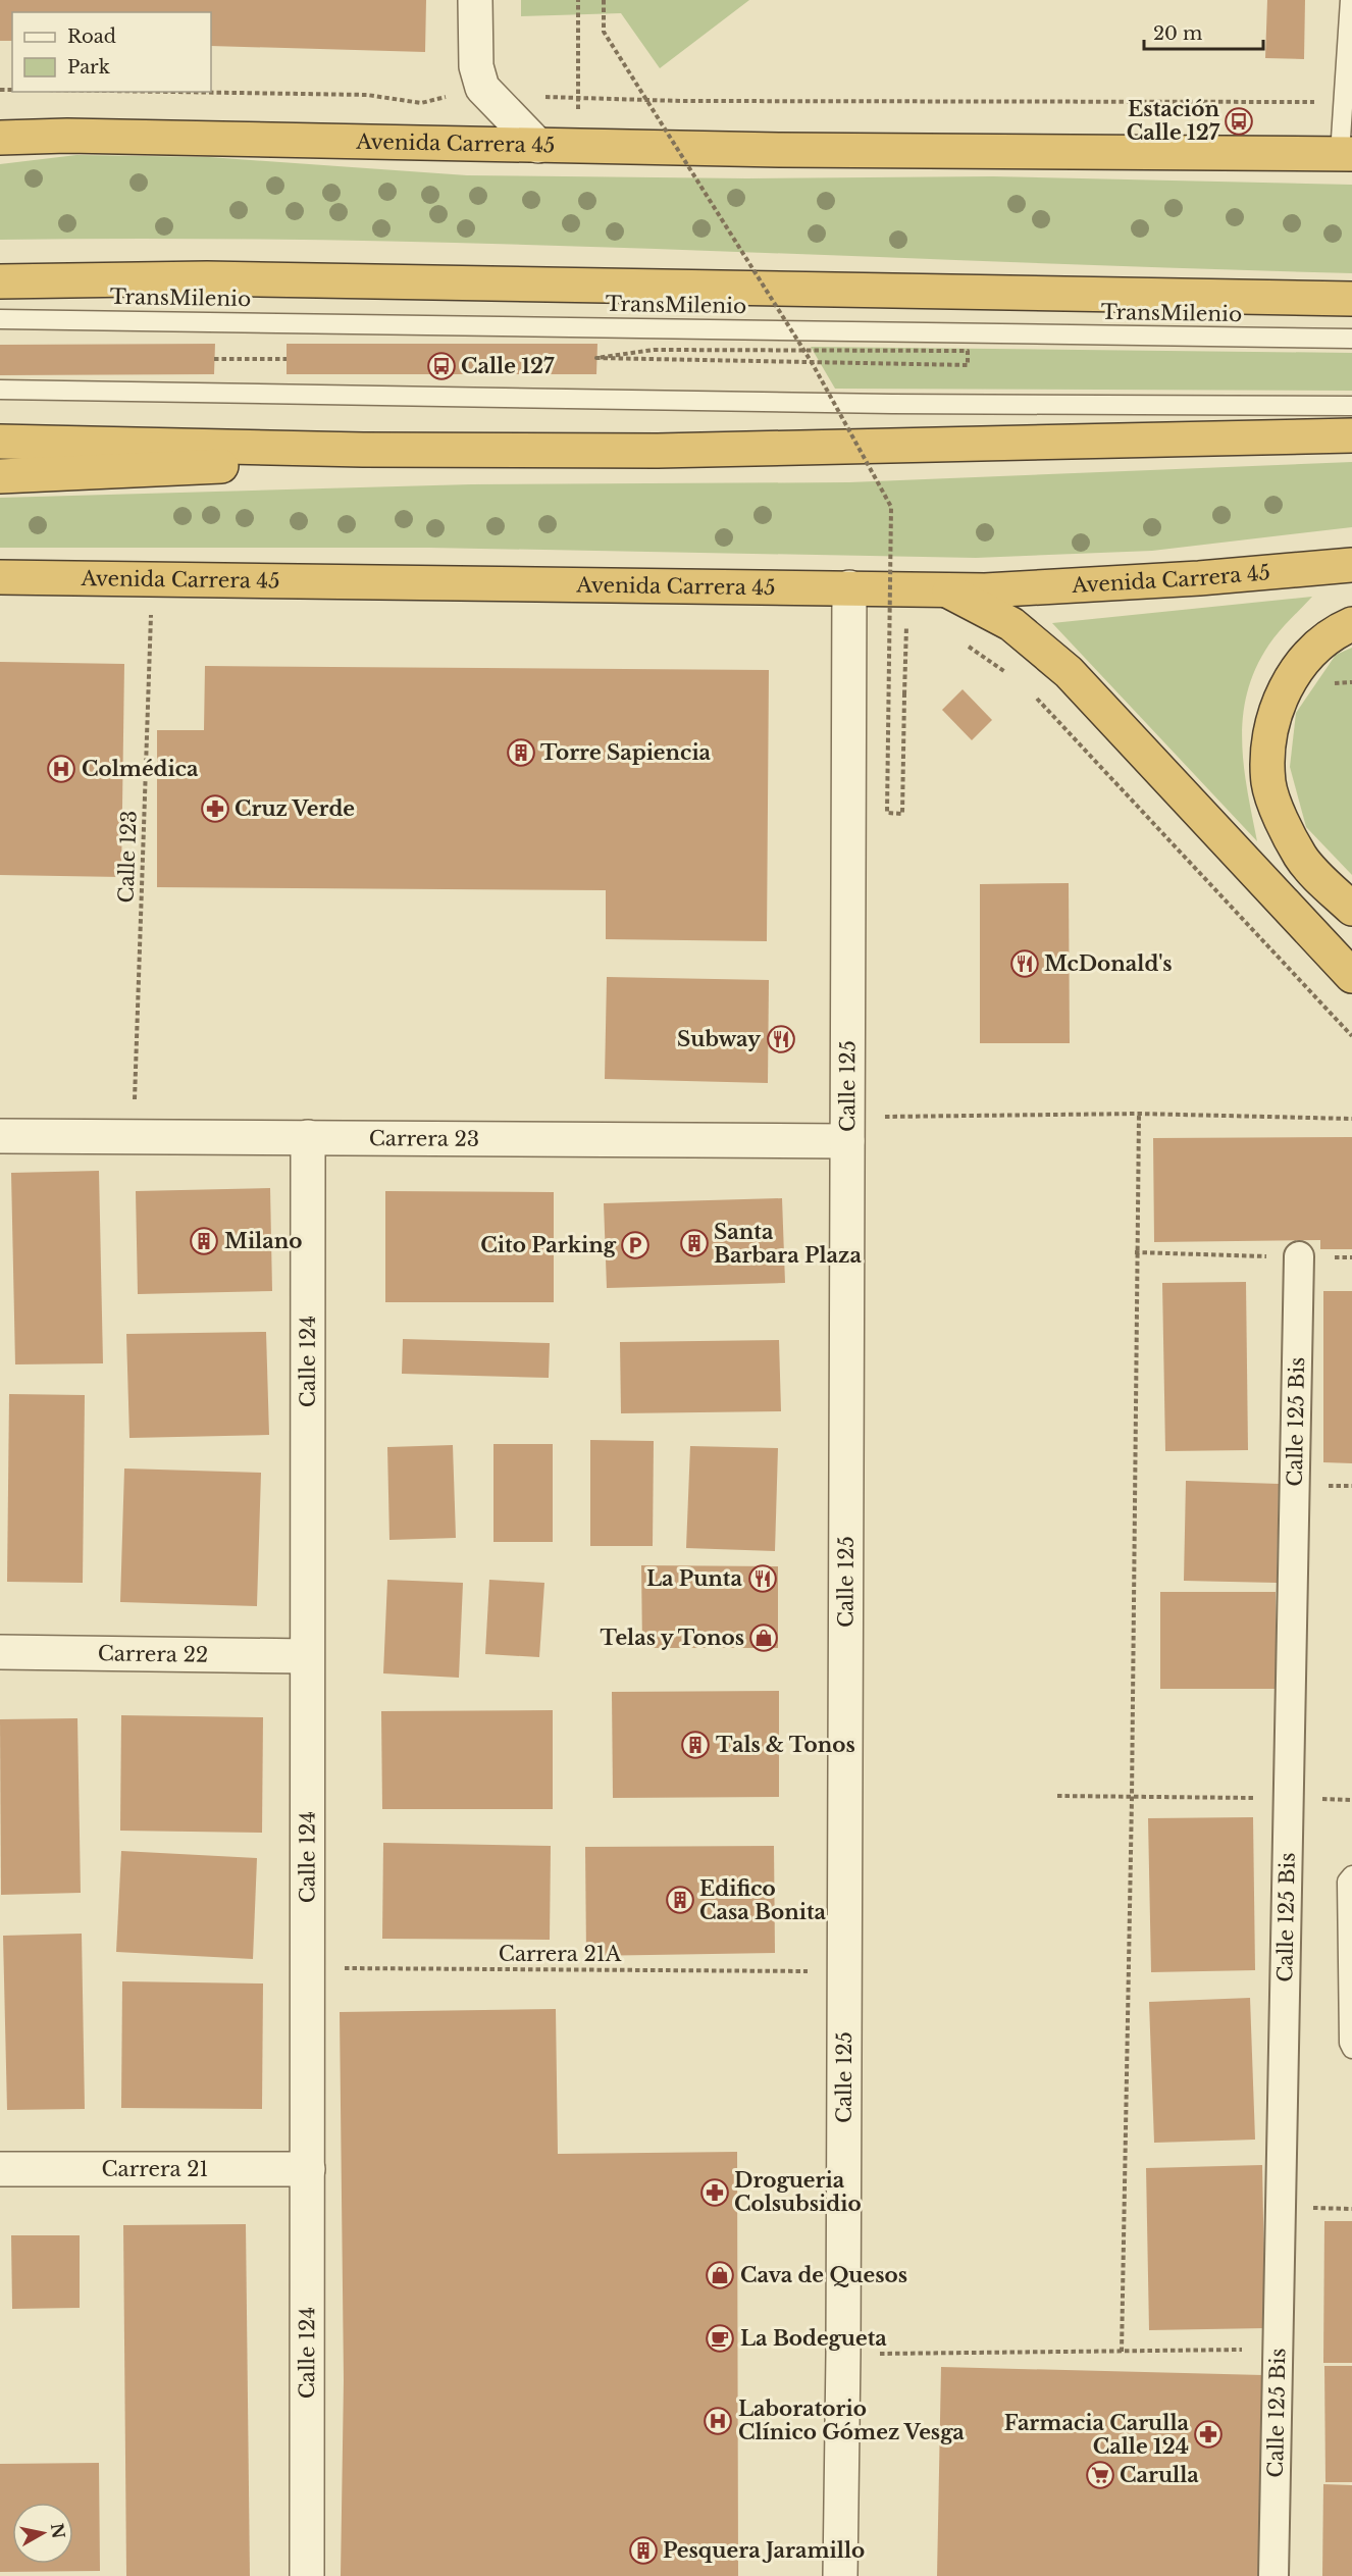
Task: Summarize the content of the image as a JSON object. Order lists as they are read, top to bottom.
{
  "streets": {
    "highway": ["Avenida Carrera 45"],
    "street": [
      "Calle 125",
      "Carrera 23",
      "Calle 124",
      "Calle 125 Bis",
      "Carrera 22",
      "Carrera 21"
    ],
    "lane": ["TransMilenio"],
    "path": ["Calle 123", "Carrera 21A"]
  },
  "crossings": [
    ["Avenida Carrera 45", "Calle 123"],
    ["Avenida Carrera 45", "Calle 125"],
    ["Calle 123", "Carrera 23"],
    ["Calle 125", "Carrera 23"],
    ["Carrera 23", "Calle 124"],
    ["Calle 124", "Carrera 22"],
    ["Calle 124", "Carrera 21A"],
    ["Calle 124", "Carrera 21"]
  ],
  "places": {
    "bus stop": ["Estación Calle 127", "Calle 127"],
    "building": [
      "Torre Sapiencia",
      "Milano",
      "Santa Barbara Plaza",
      "Tals & Tonos",
      "Edifico Casa Bonita",
      "Pesquera Jaramillo"
    ],
    "hospital": ["Colmédica", "Laboratorio Clínico Gómez Vesga"],
    "pharmacy": ["Cruz Verde", "Drogueria Colsubsidio", "Farmacia Carulla Calle 124"],
    "restaurant": ["McDonald's", "Subway", "La Punta"],
    "parking": ["Cito Parking"],
    "shop": ["Telas y Tonos", "Cava de Quesos"],
    "cafe": ["La Bodegueta"],
    "supermarket": ["Carulla"]
  },
  "legend": ["Road", "Park"],
  "scale_bar": "20 m",
  "north": "right"
}
